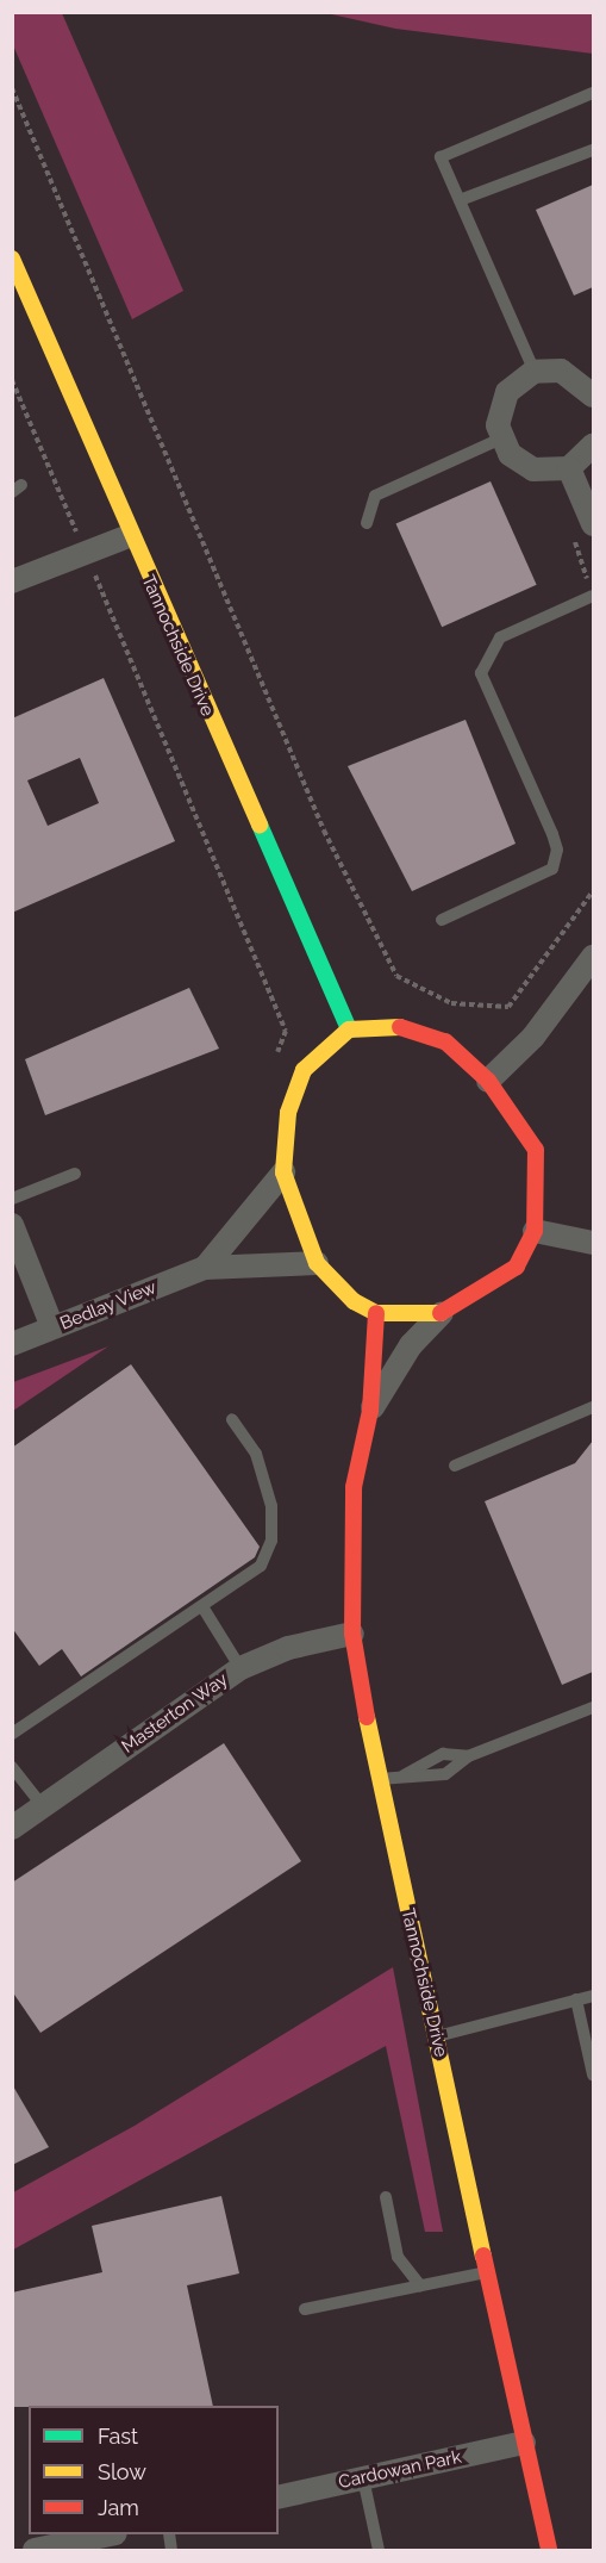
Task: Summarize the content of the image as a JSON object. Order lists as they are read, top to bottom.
{
  "streets": {
    "street": [
      "Tannochside Drive",
      "Bedlay View",
      "Masterton Way",
      "Cardowan Park"
    ]
  },
  "crossings": [
    ["Tannochside Drive", "Masterton Way"],
    ["Tannochside Drive", "Cardowan Park"]
  ],
  "legend": ["Fast", "Slow", "Jam"]
}
